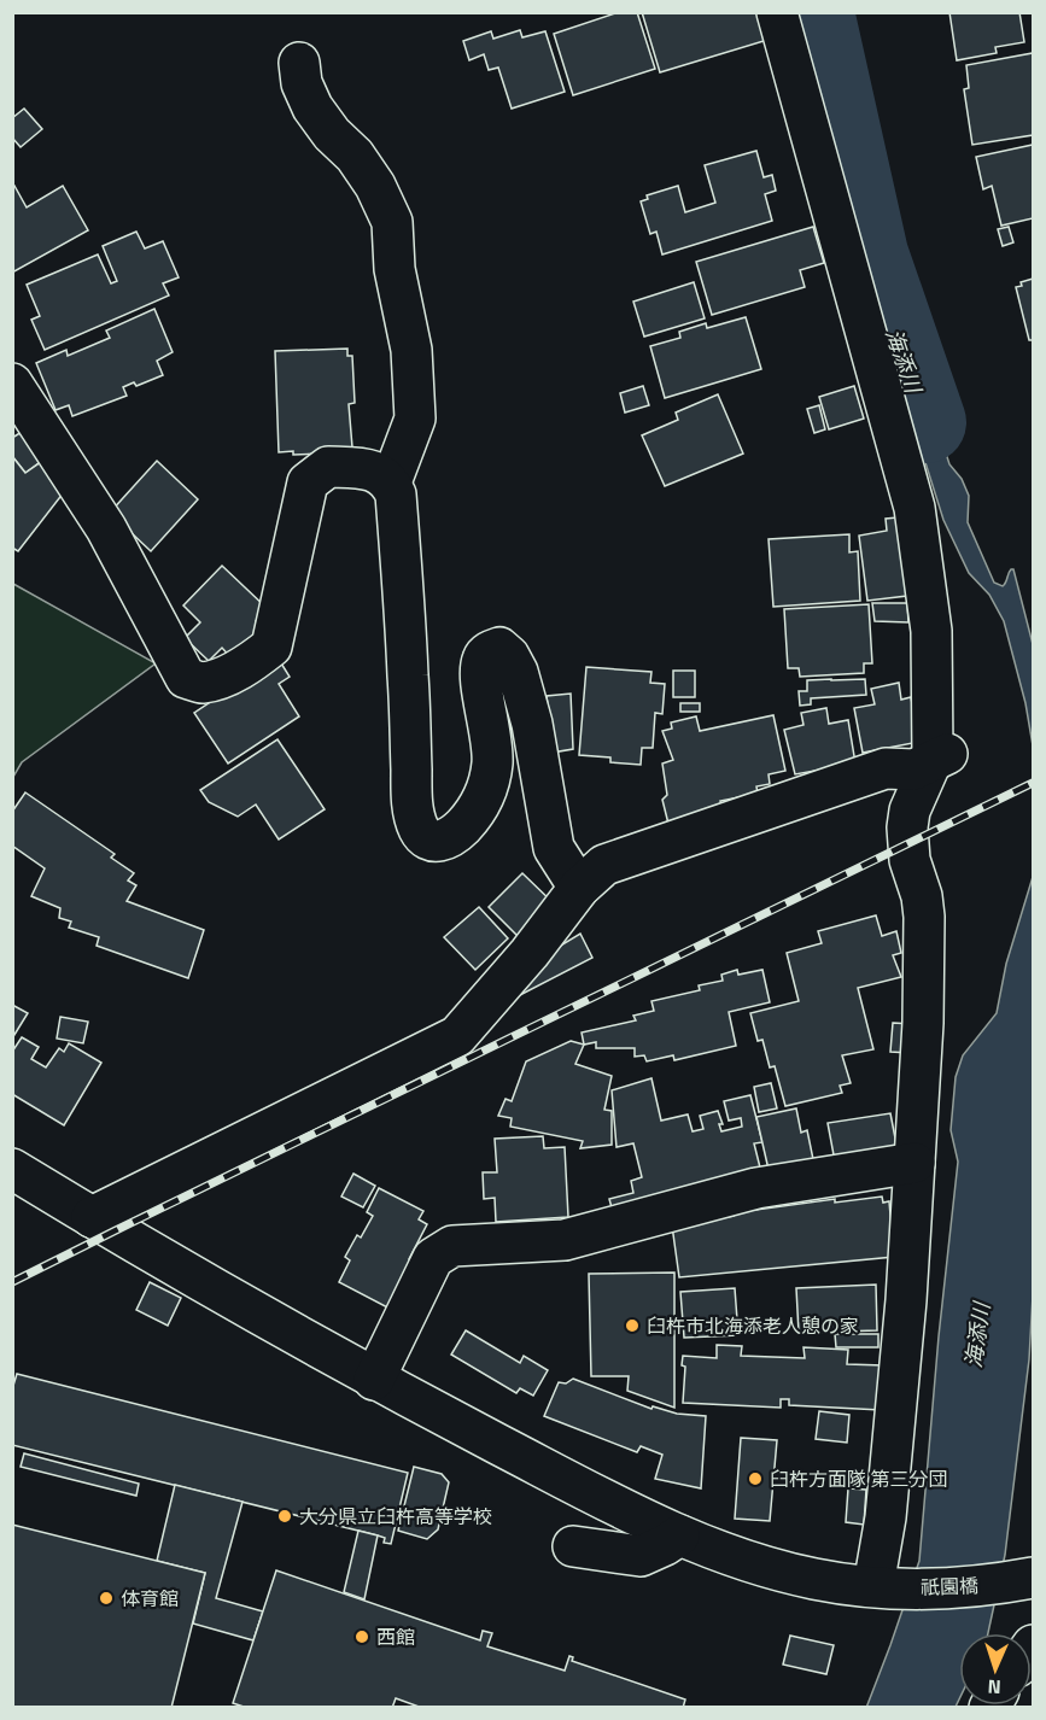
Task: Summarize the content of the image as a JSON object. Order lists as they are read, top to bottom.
{
  "streets": {
    "street": ["祇園橋"]
  },
  "water": ["海添川"],
  "places": [
    "臼杵市北海添老人憩の家",
    "臼杵方面隊 第三分団",
    "大分県立臼杵高等学校",
    "体育館",
    "西館"
  ],
  "north": "bottom"
}
